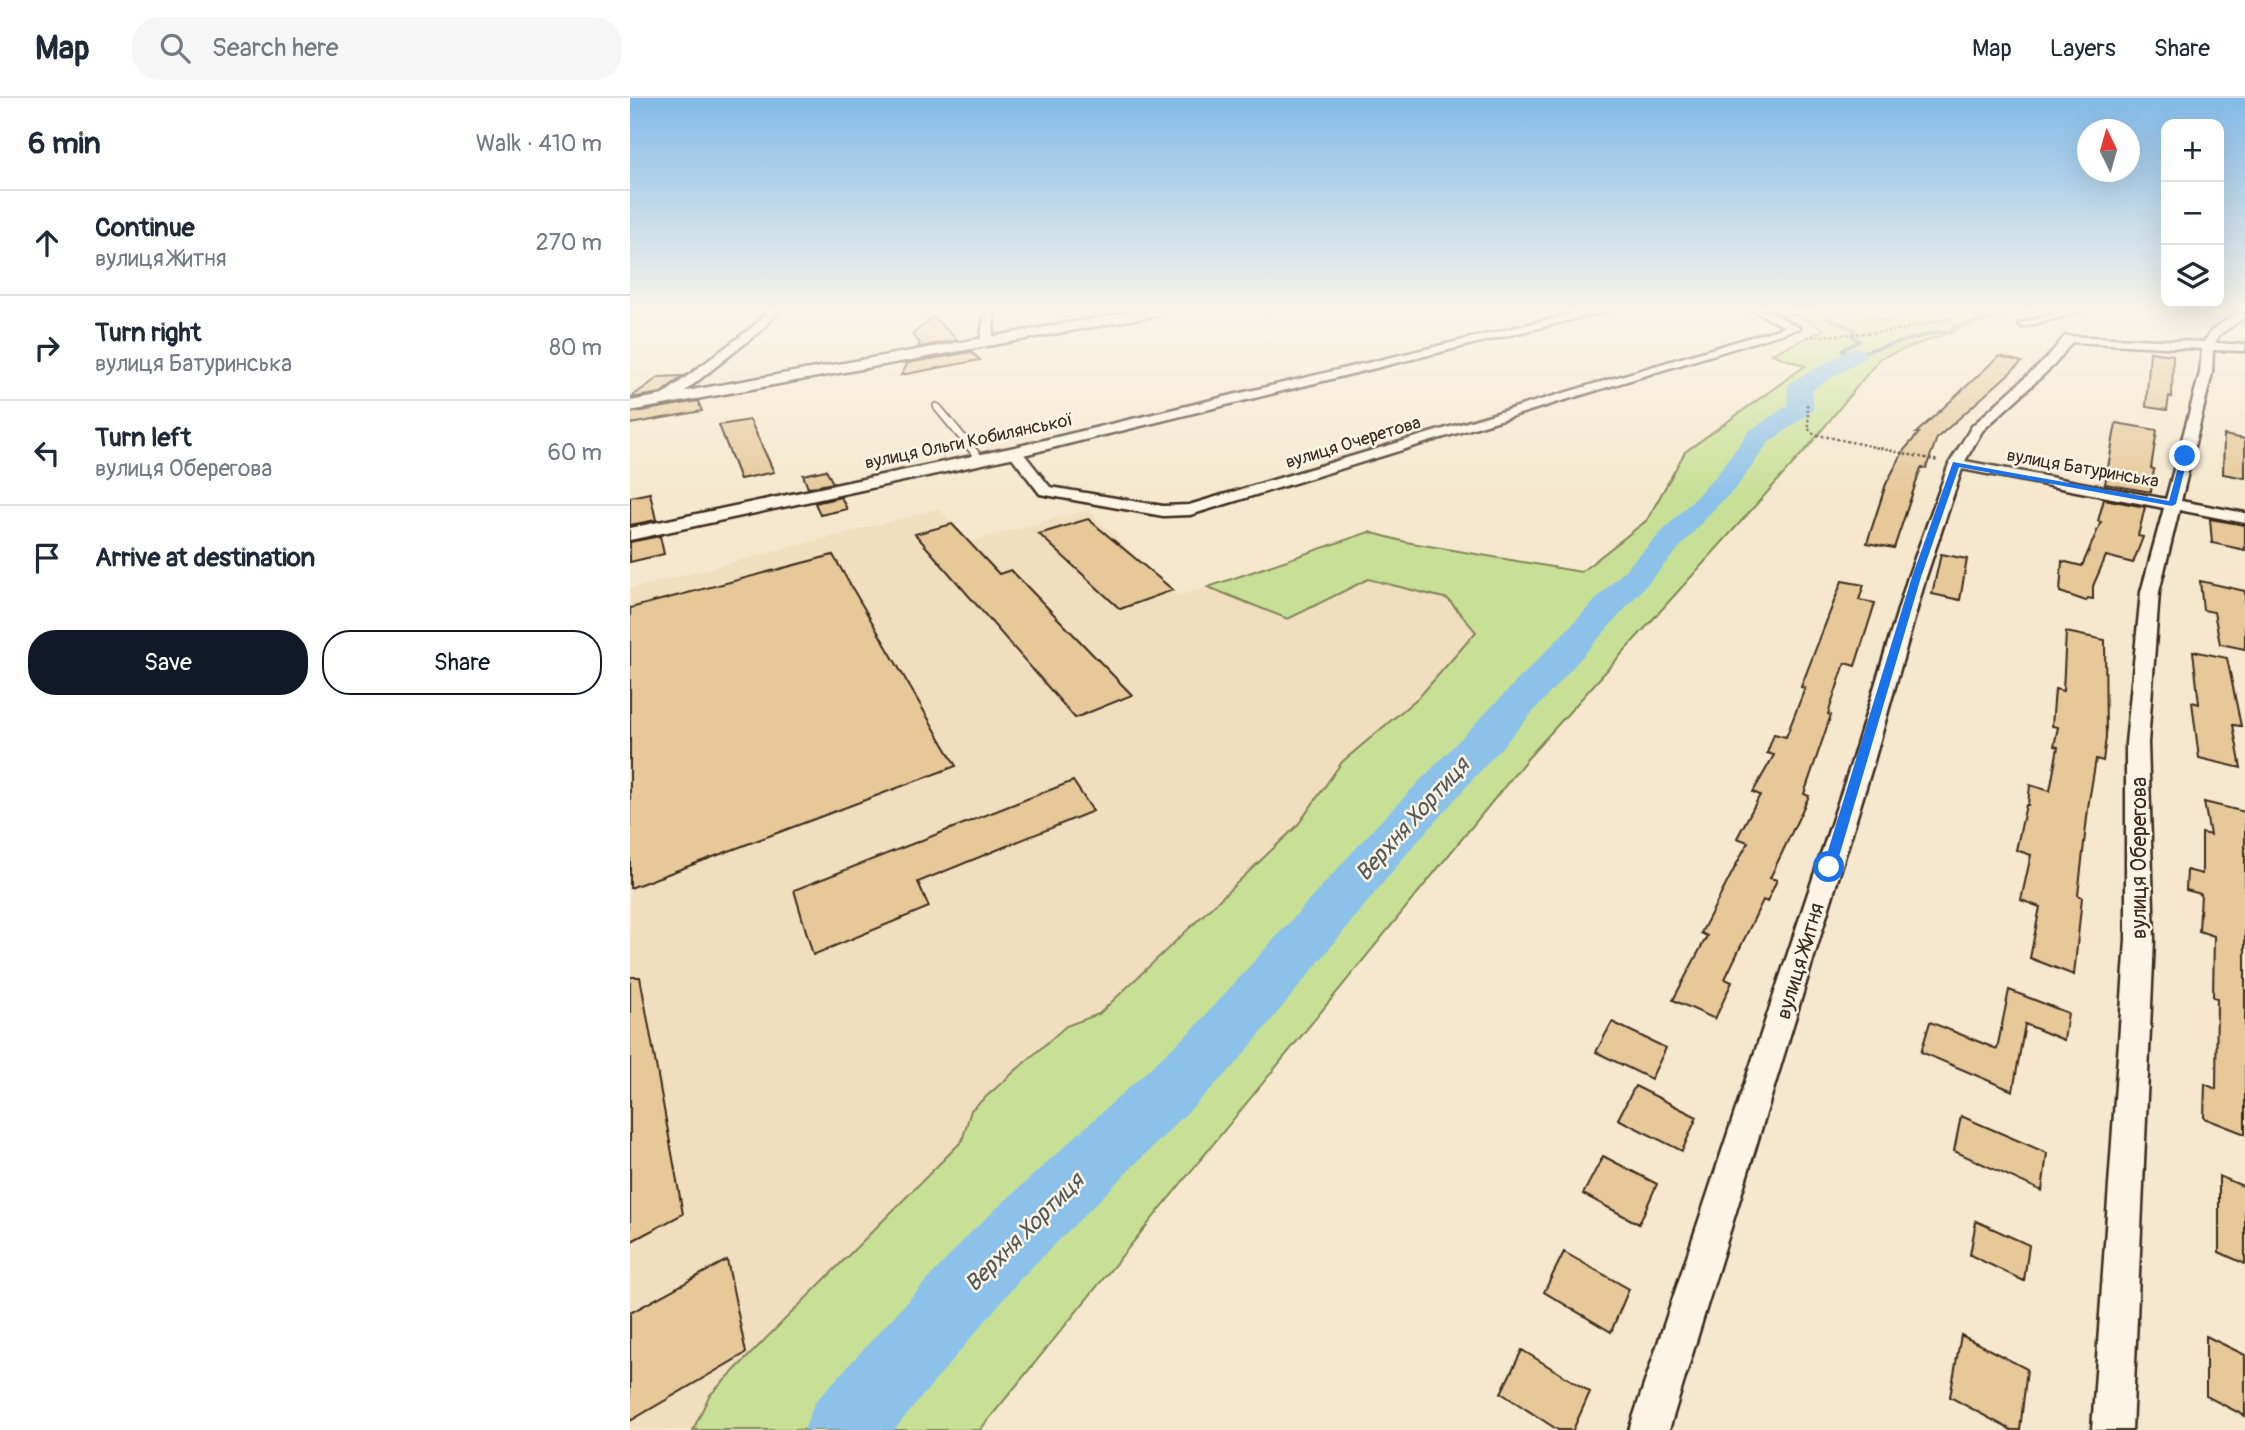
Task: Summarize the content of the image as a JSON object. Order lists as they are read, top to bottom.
{
  "streets": {
    "street": [
      "вулиця Ольги Кобилянської",
      "вулиця Очеретова",
      "вулиця Батуринська",
      "вулиця Оберегова",
      "вулиця Житня"
    ]
  },
  "crossings": [
    ["вулиця Ольги Кобилянської", "вулиця Очеретова"],
    ["вулиця Батуринська", "вулиця Оберегова"],
    ["вулиця Батуринська", "вулиця Житня"]
  ],
  "water": ["Верхня Хортиця"],
  "north": "top",
  "page": {
    "header": "Map",
    "search": "Search here",
    "nav": ["Map", "Layers", "Share"],
    "heading": ["6 min", "Walk · 410 m"],
    "map_buttons": ["+", "−"],
    "list": [
      ["Continue", "вулиця Житня", "270 m"],
      ["Turn right", "вулиця Батуринська", "80 m"],
      ["Turn left", "вулиця Оберегова", "60 m"],
      "Arrive at destination"
    ],
    "buttons": ["Save", "Share"]
  }
}
